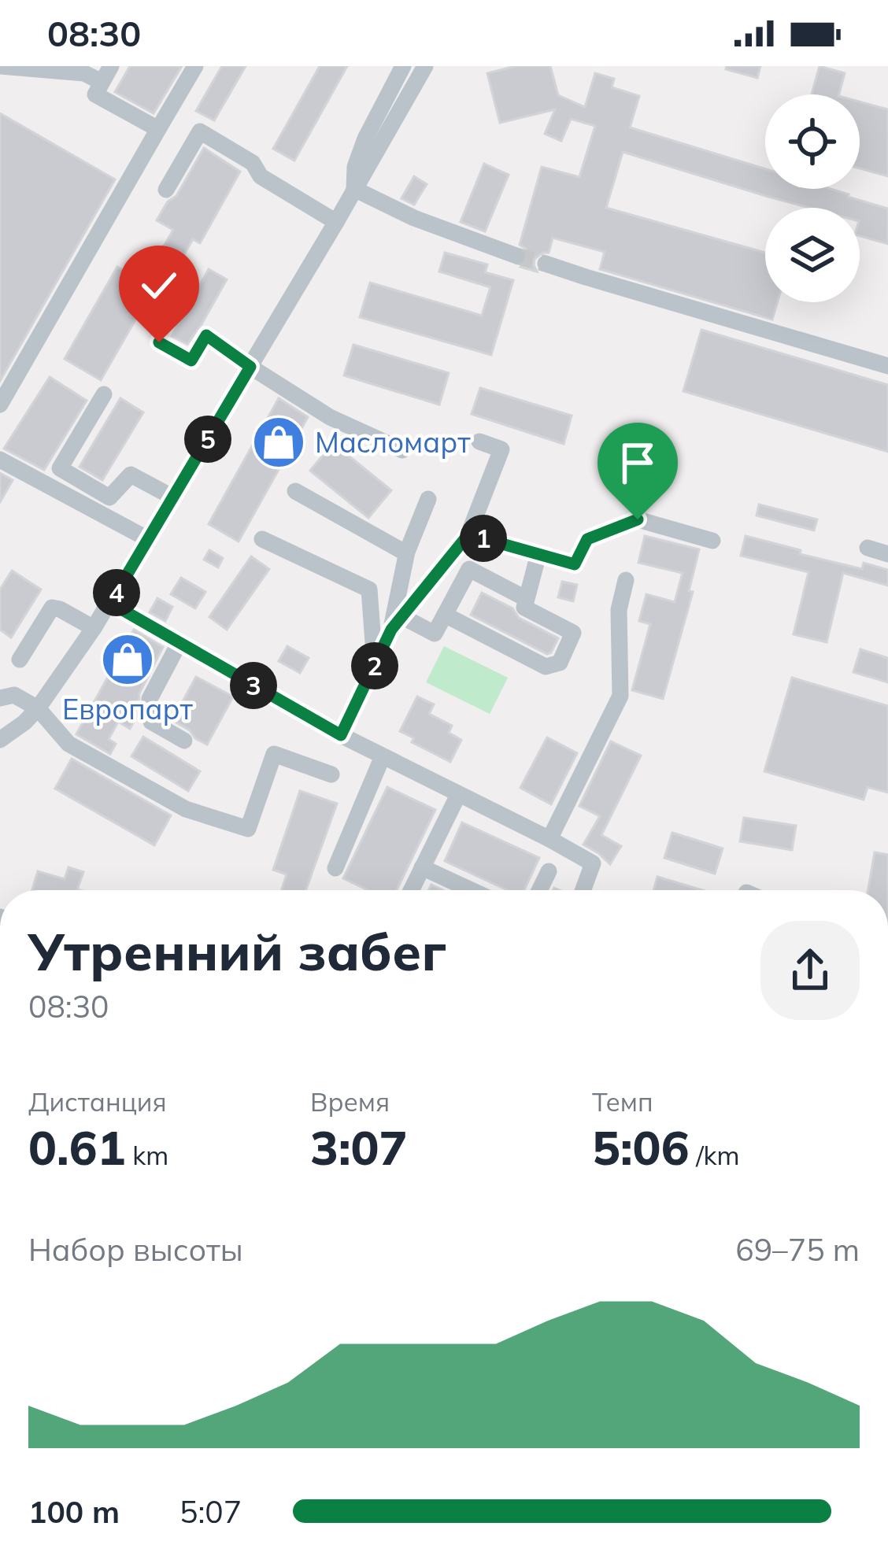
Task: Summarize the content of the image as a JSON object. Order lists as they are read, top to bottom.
{
  "places": {
    "shop": ["Масломарт", "Европарт"]
  },
  "page": {
    "status": "08:30",
    "pins": [
      "5",
      "1",
      "4",
      "2",
      "3"
    ],
    "heading": ["Утренний забег", "08:30"],
    "stats": [
      ["Дистанция", "0.61 km"],
      ["Время", "3:07"],
      ["Темп", "5:06 /km"]
    ],
    "chart": ["Набор высоты", "69–75 m"],
    "list": [
      {
        "name": "100 m",
        "note": "5:07"
      }
    ]
  }
}
